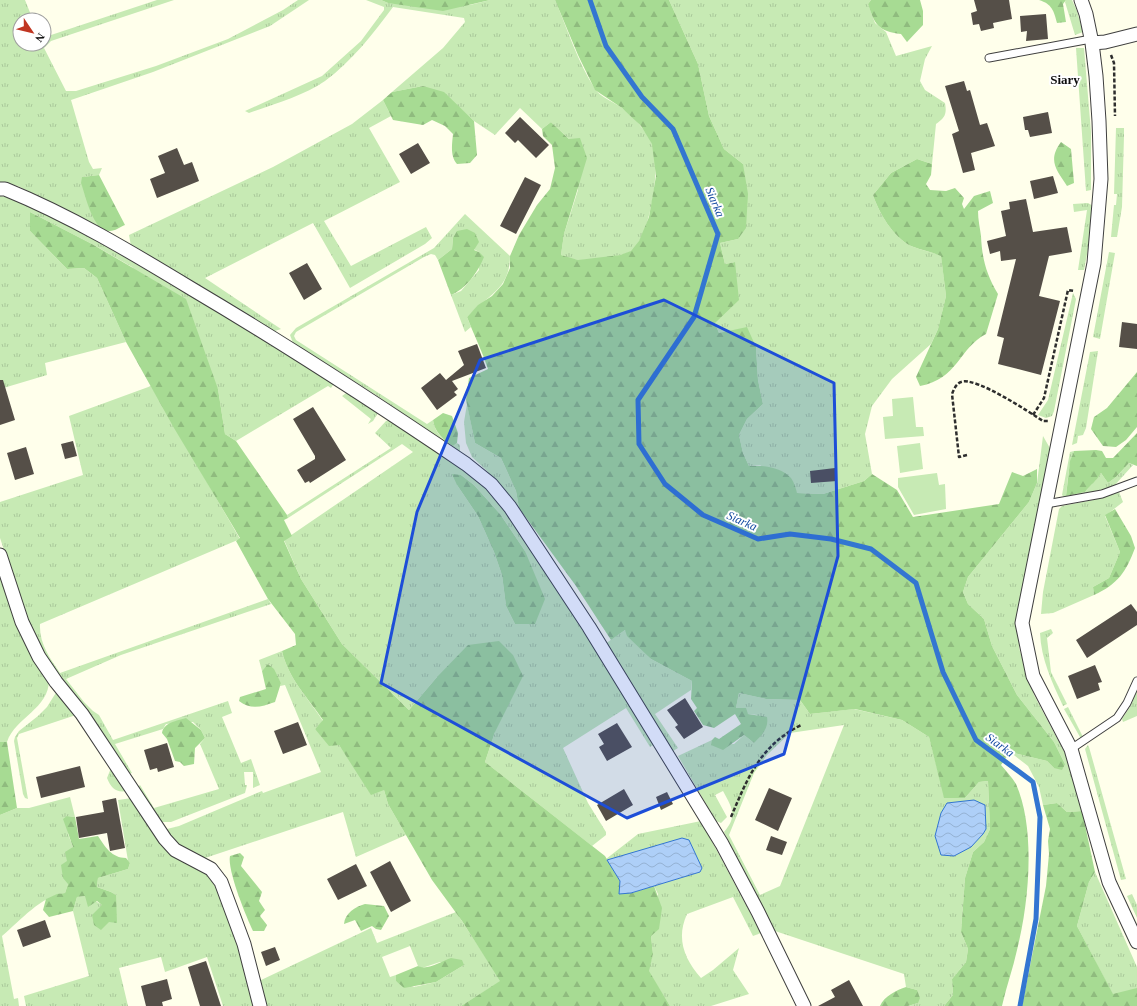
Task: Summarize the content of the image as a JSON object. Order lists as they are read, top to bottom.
{
  "districts": ["Siary"],
  "water": ["Siarka"],
  "north": "bottom right"
}
